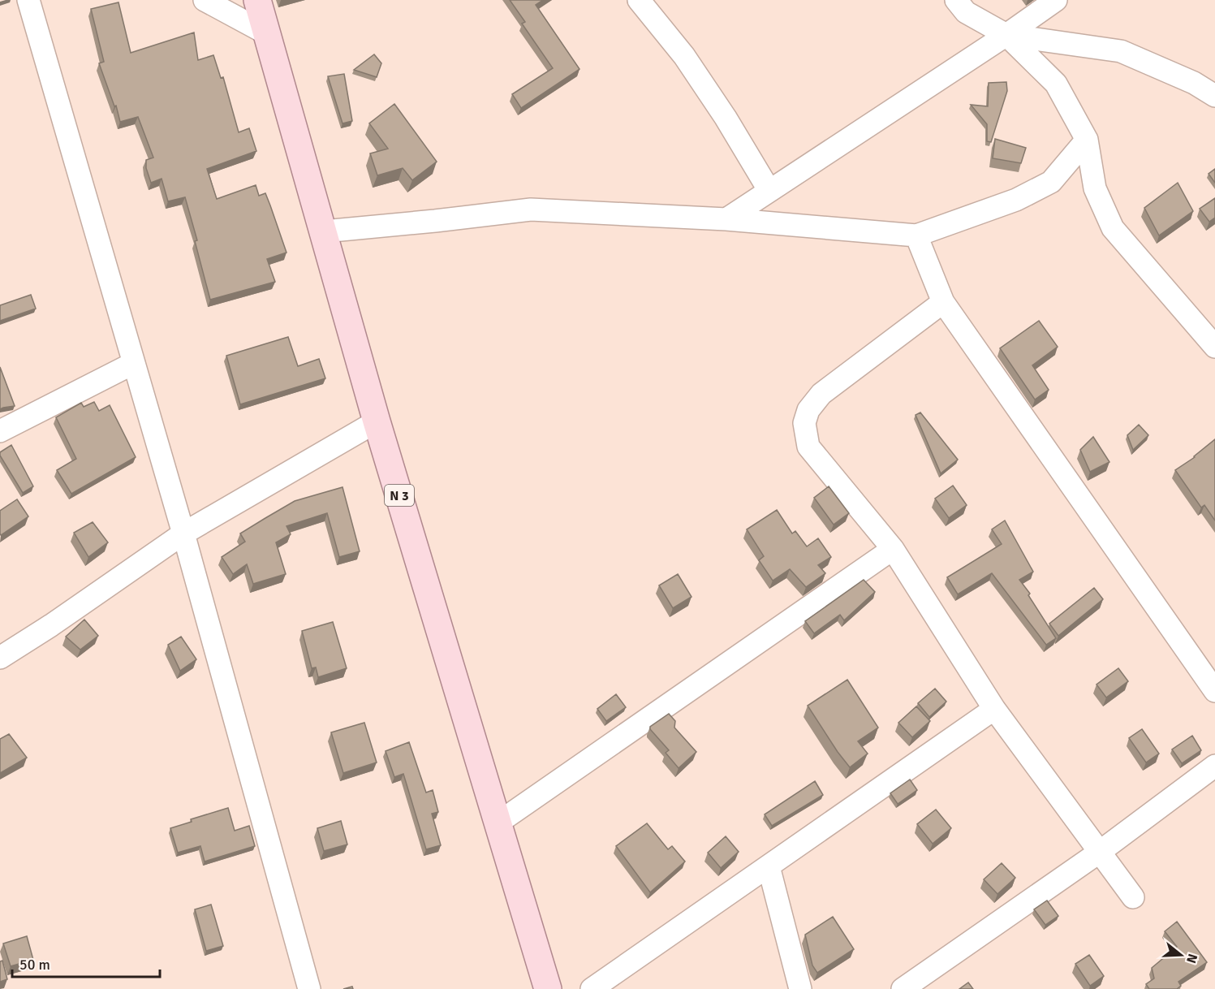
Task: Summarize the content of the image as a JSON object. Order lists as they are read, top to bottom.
{
  "streets": {
    "main road": ["N 3"]
  },
  "scale_bar": "50 m",
  "north": "right"
}
